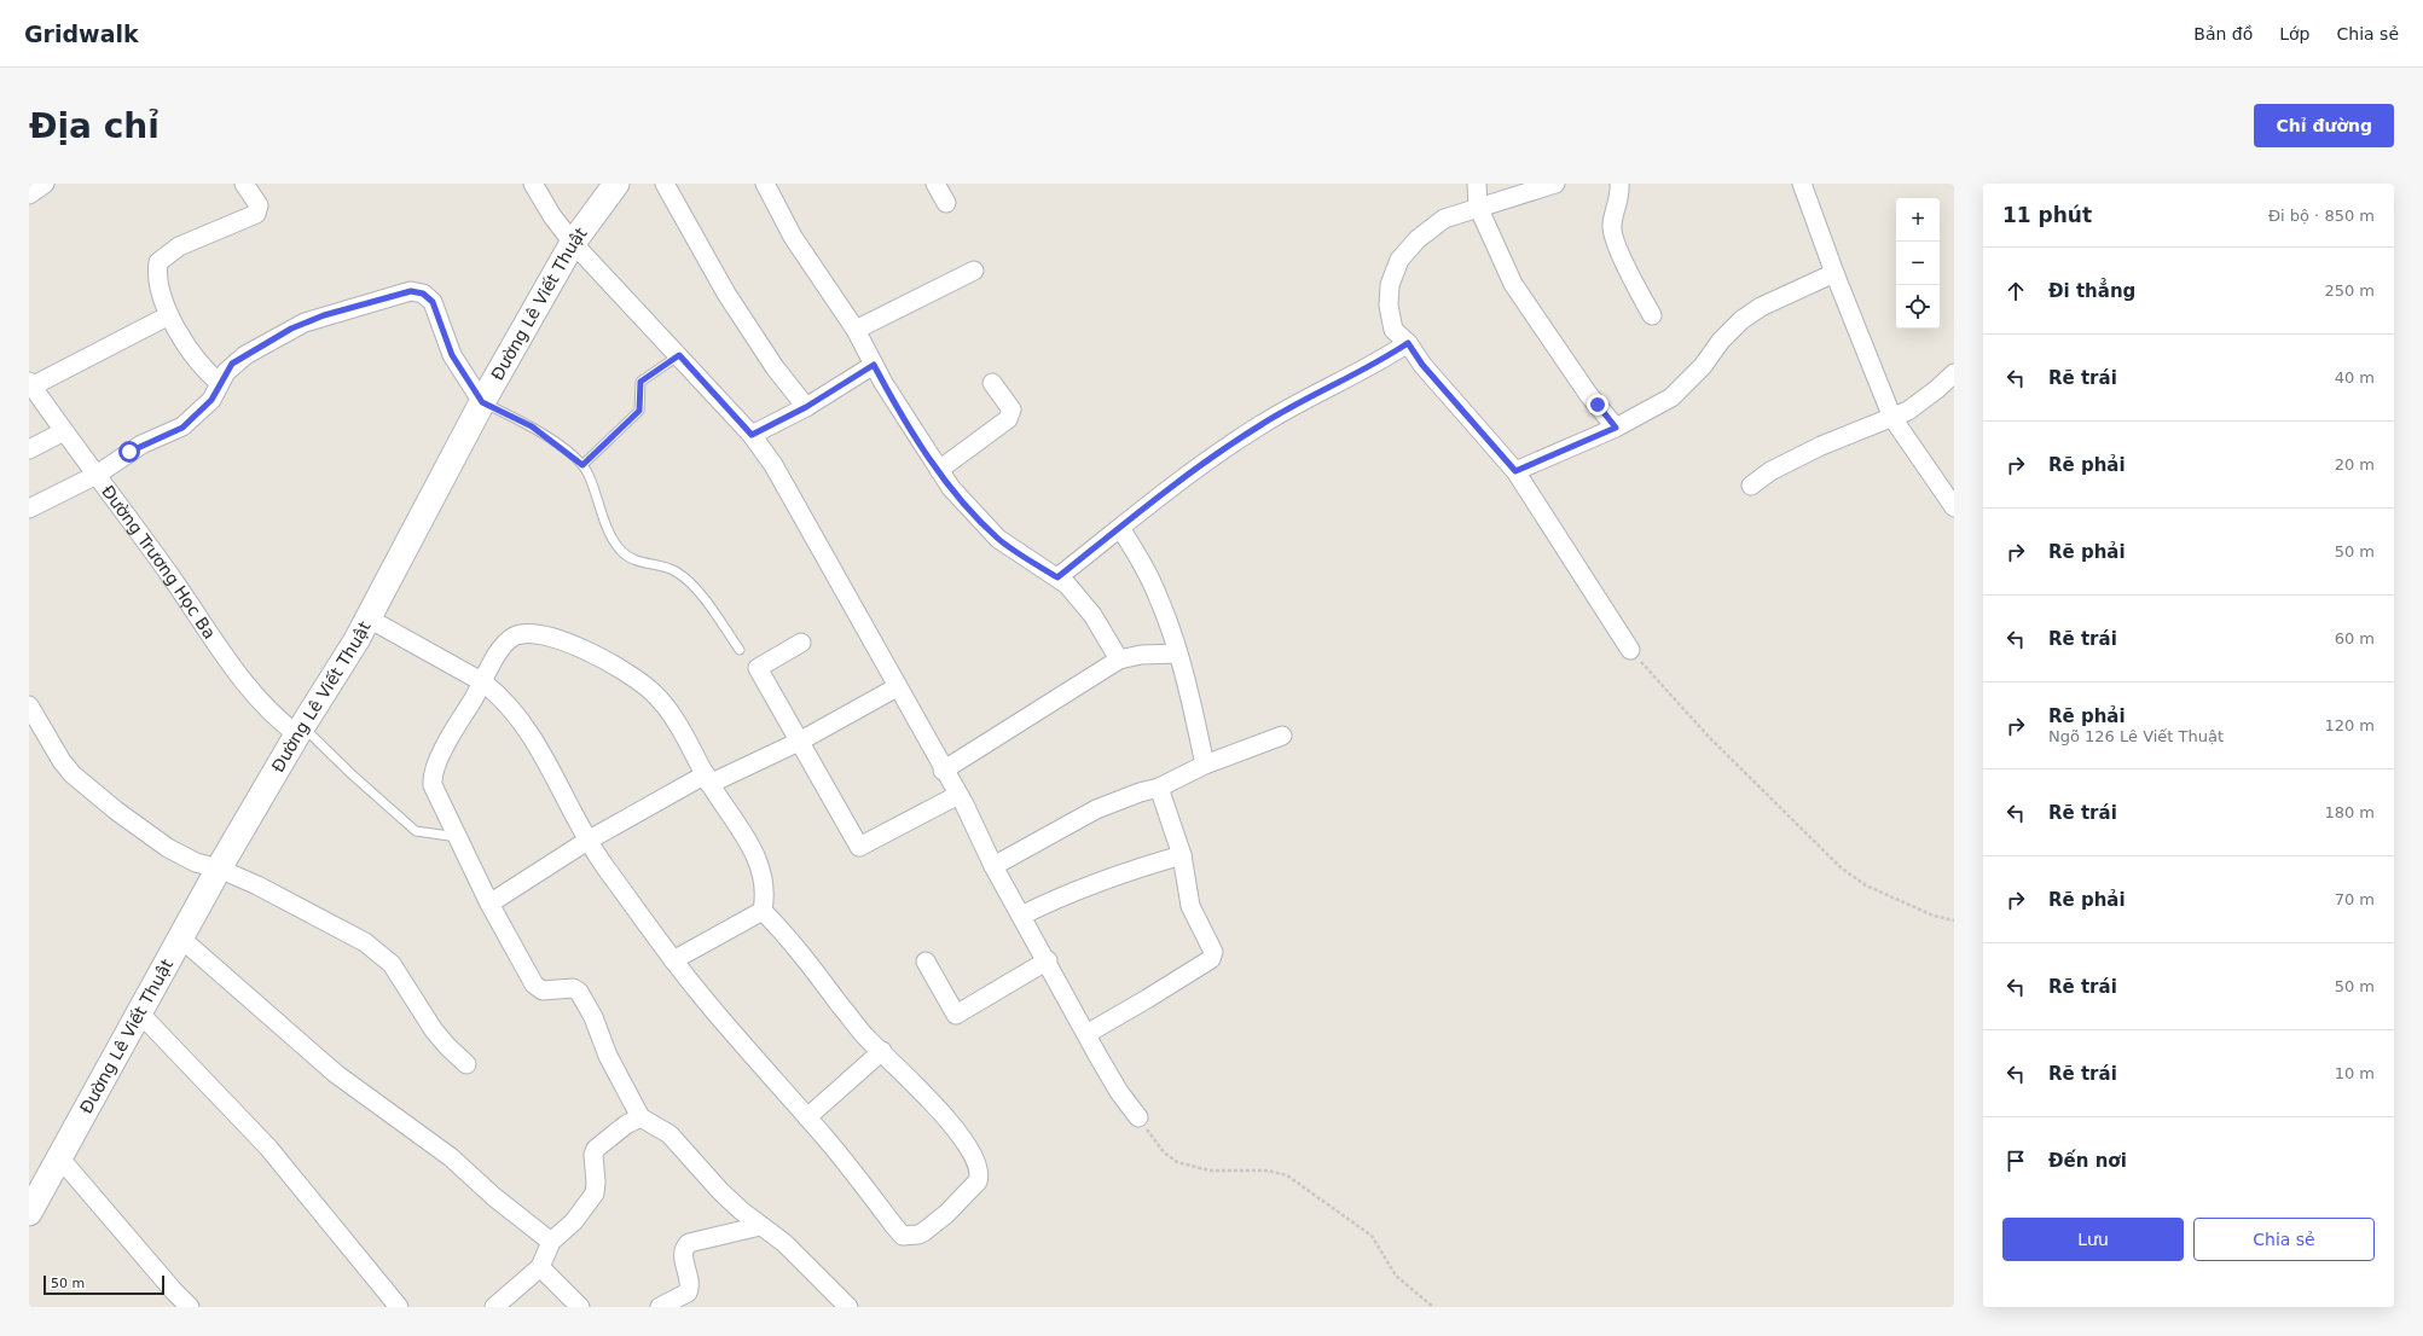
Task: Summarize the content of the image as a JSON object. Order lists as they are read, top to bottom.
{
  "streets": {
    "main road": ["Đường Lê Viết Thuật"],
    "street": ["Đường Trương Học Ba"]
  },
  "crossings": [
    ["Đường Lê Viết Thuật", "Đường Trương Học Ba"]
  ],
  "scale_bar": "50 m",
  "page": {
    "header": "Gridwalk",
    "nav": ["Bản đồ", "Lớp", "Chia sẻ"],
    "buttons": [
      "Chỉ đường",
      ["Lưu", "Chia sẻ"]
    ],
    "title": "Địa chỉ",
    "heading": ["11 phút", "Đi bộ · 850 m"],
    "map_buttons": ["+", "−"],
    "list": [
      ["Đi thẳng", "250 m"],
      ["Rẽ trái", "40 m"],
      ["Rẽ phải", "20 m"],
      ["Rẽ phải", "50 m"],
      ["Rẽ trái", "60 m"],
      ["Rẽ phải", "Ngõ 126 Lê Viết Thuật", "120 m"],
      ["Rẽ trái", "180 m"],
      ["Rẽ phải", "70 m"],
      ["Rẽ trái", "50 m"],
      ["Rẽ trái", "10 m"],
      "Đến nơi"
    ],
    "scale": "50 m"
  }
}
